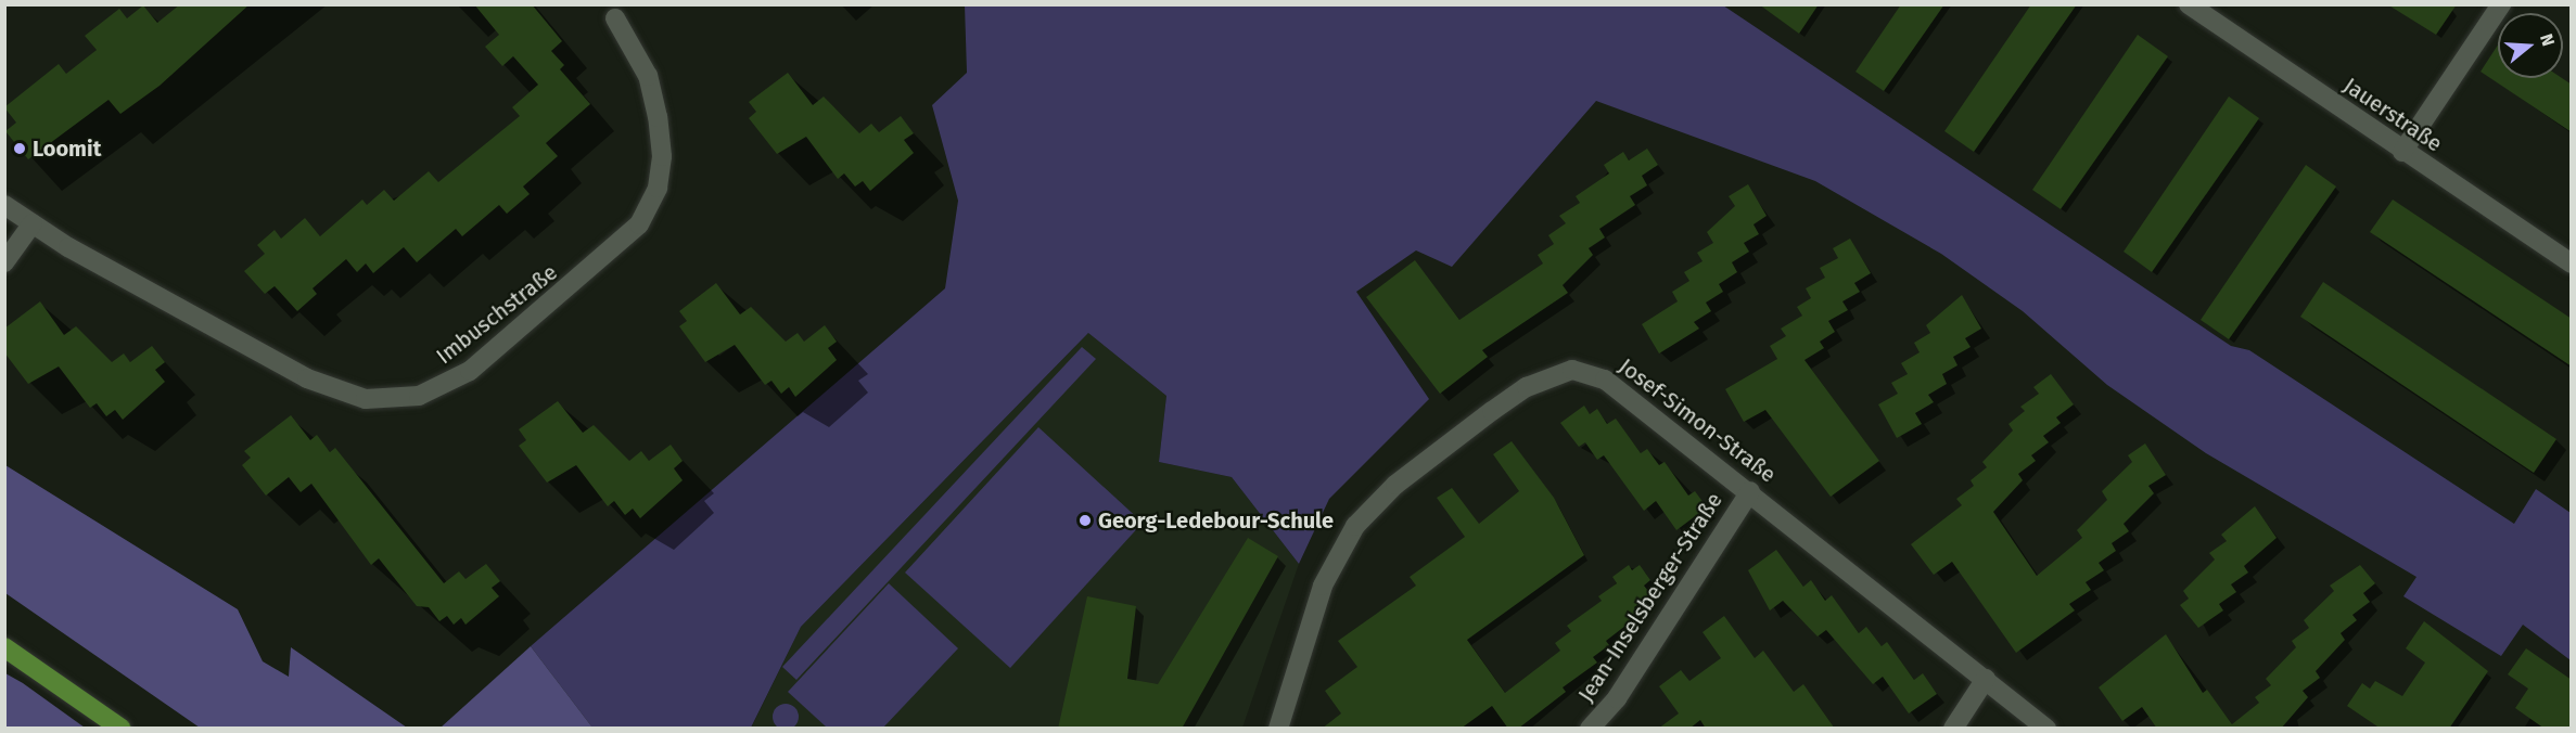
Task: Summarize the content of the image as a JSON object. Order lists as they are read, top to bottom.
{
  "streets": {
    "street": [
      "Jauerstraße",
      "Imbuschstraße",
      "Josef-Simon-Straße",
      "Jean-Inselsberger-Straße"
    ]
  },
  "crossings": [
    ["Josef-Simon-Straße", "Jean-Inselsberger-Straße"]
  ],
  "places": ["Loomit", "Georg-Ledebour-Schule"],
  "north": "right"
}
